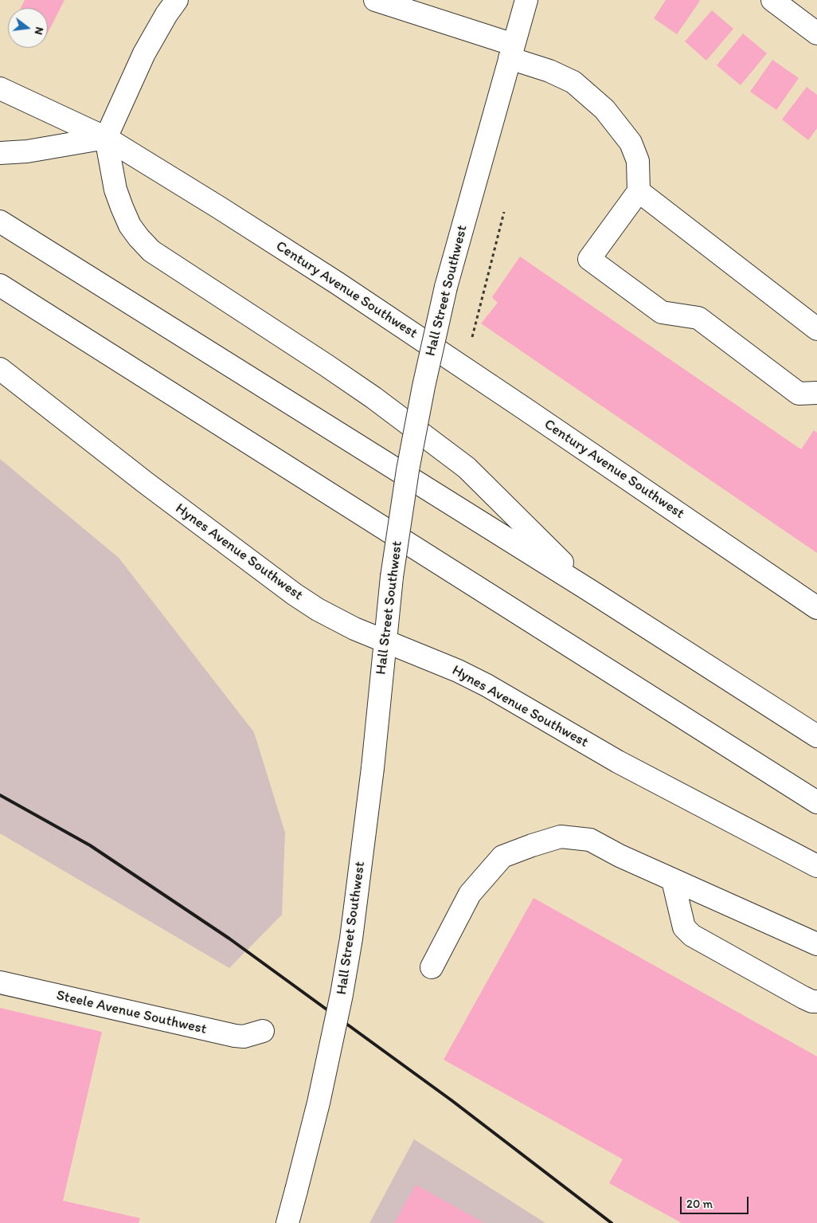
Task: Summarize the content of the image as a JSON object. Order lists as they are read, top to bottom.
{
  "streets": {
    "main road": [
      "Century Avenue Southwest",
      "Hall Street Southwest",
      "Hynes Avenue Southwest",
      "Steele Avenue Southwest"
    ]
  },
  "crossings": [
    ["Hall Street Southwest", "Hynes Avenue Southwest"]
  ],
  "scale_bar": "20 m",
  "north": "right"
}
